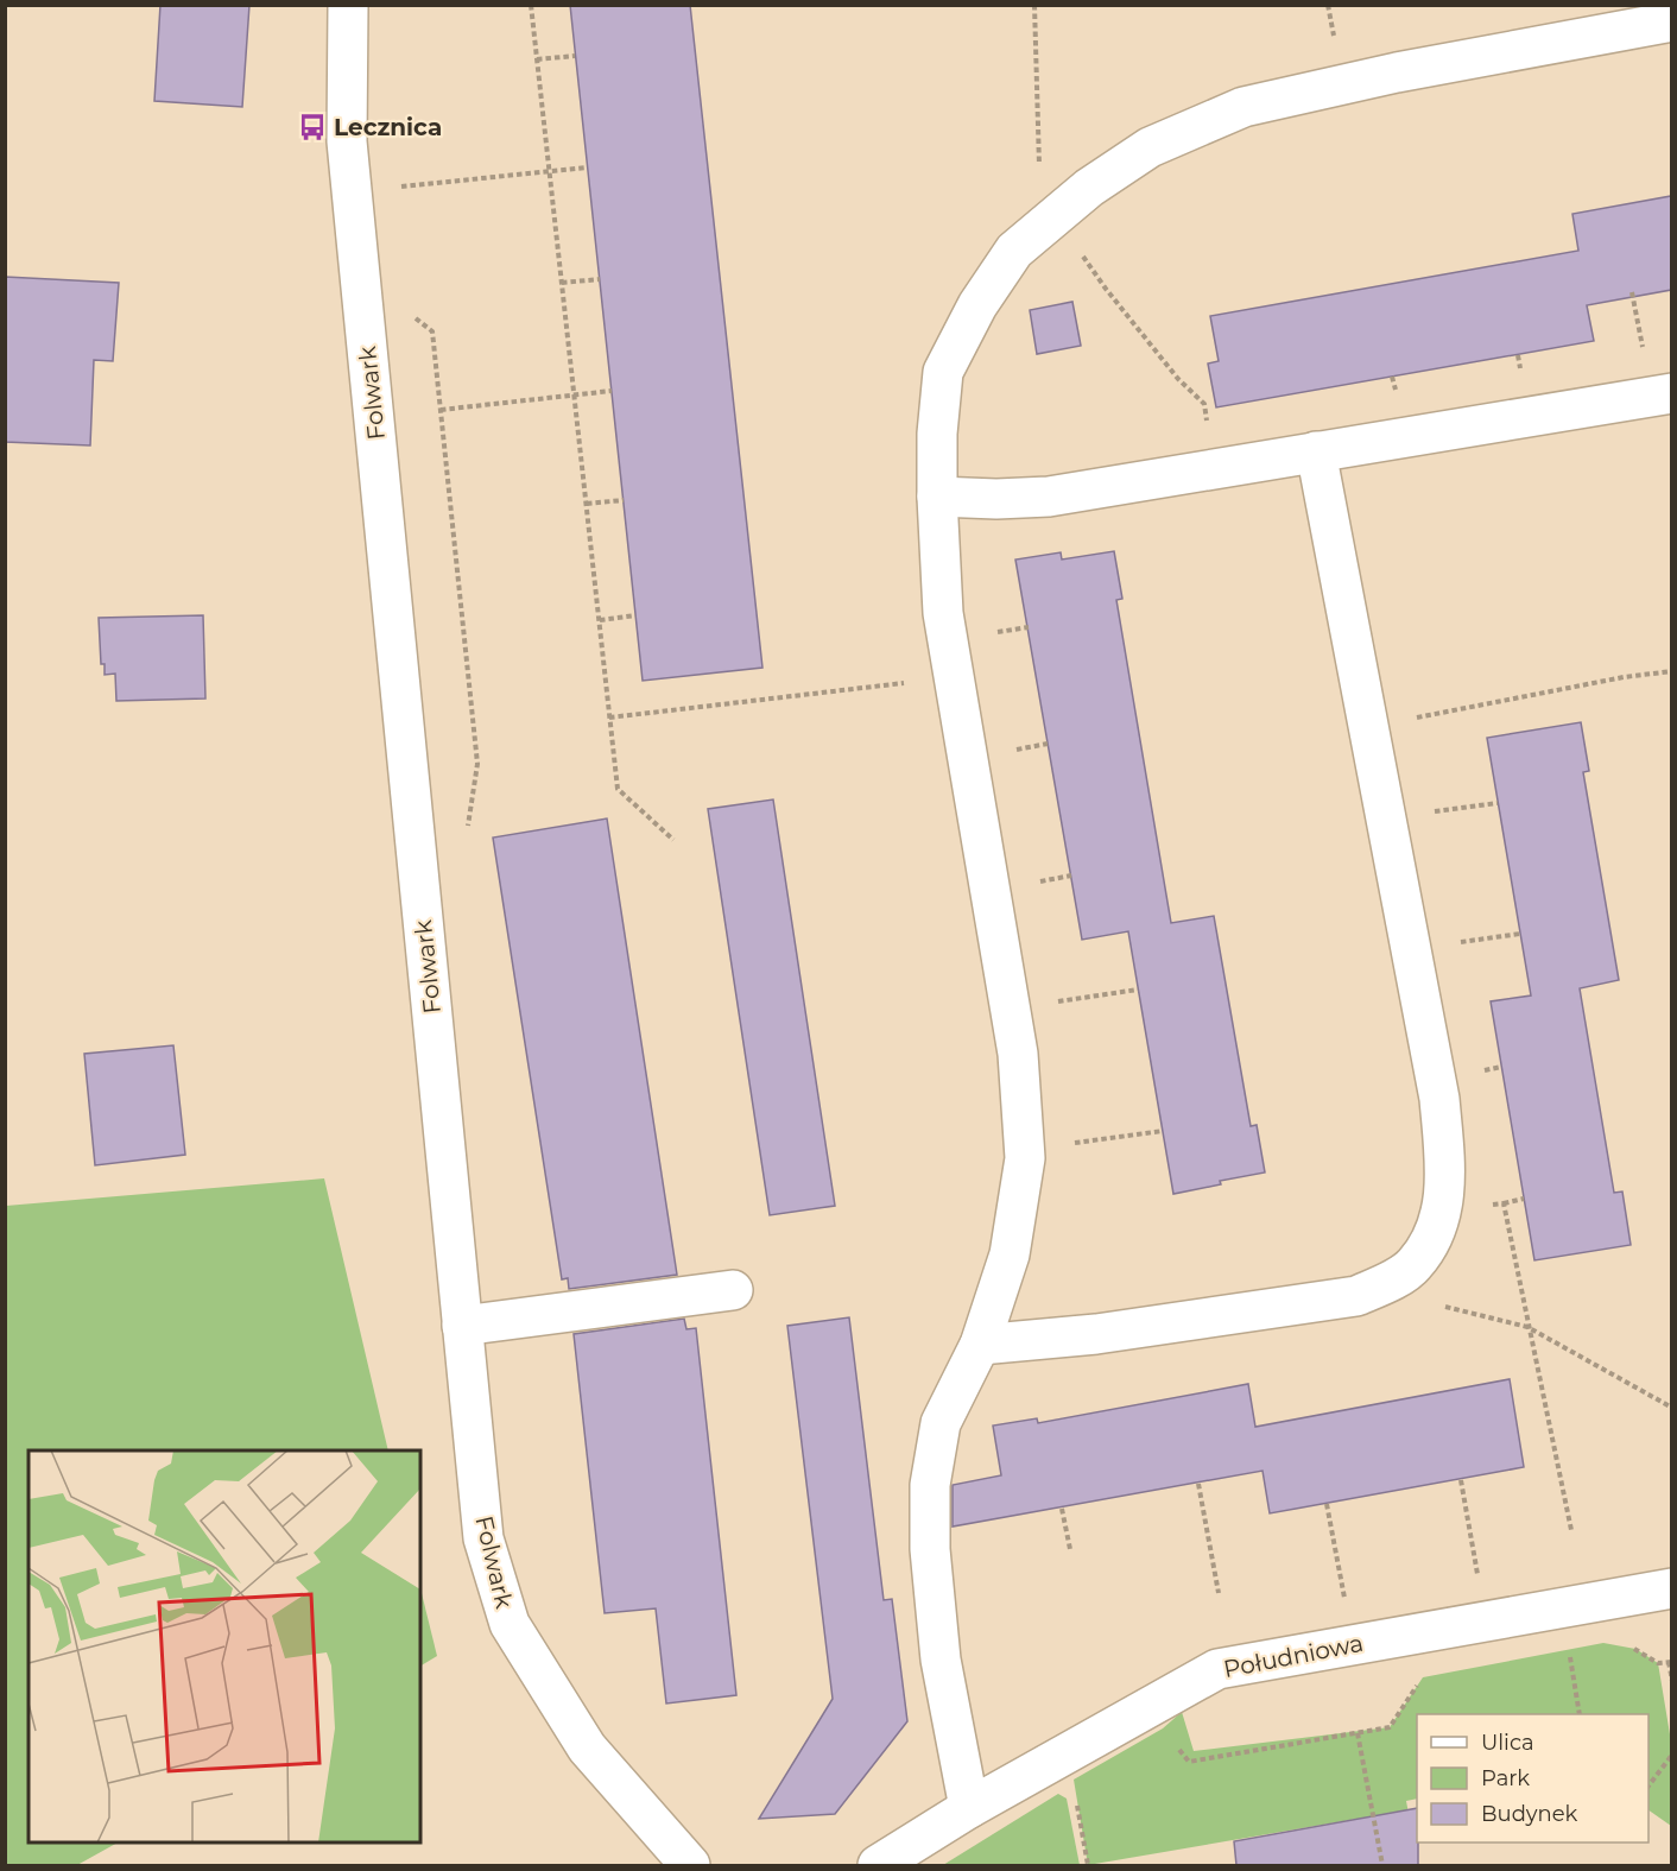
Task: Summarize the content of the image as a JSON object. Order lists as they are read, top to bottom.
{
  "streets": {
    "street": ["Folwark", "Południowa"]
  },
  "places": {
    "bus stop": ["Lecznica"]
  },
  "legend": ["Ulica", "Park", "Budynek"]
}
